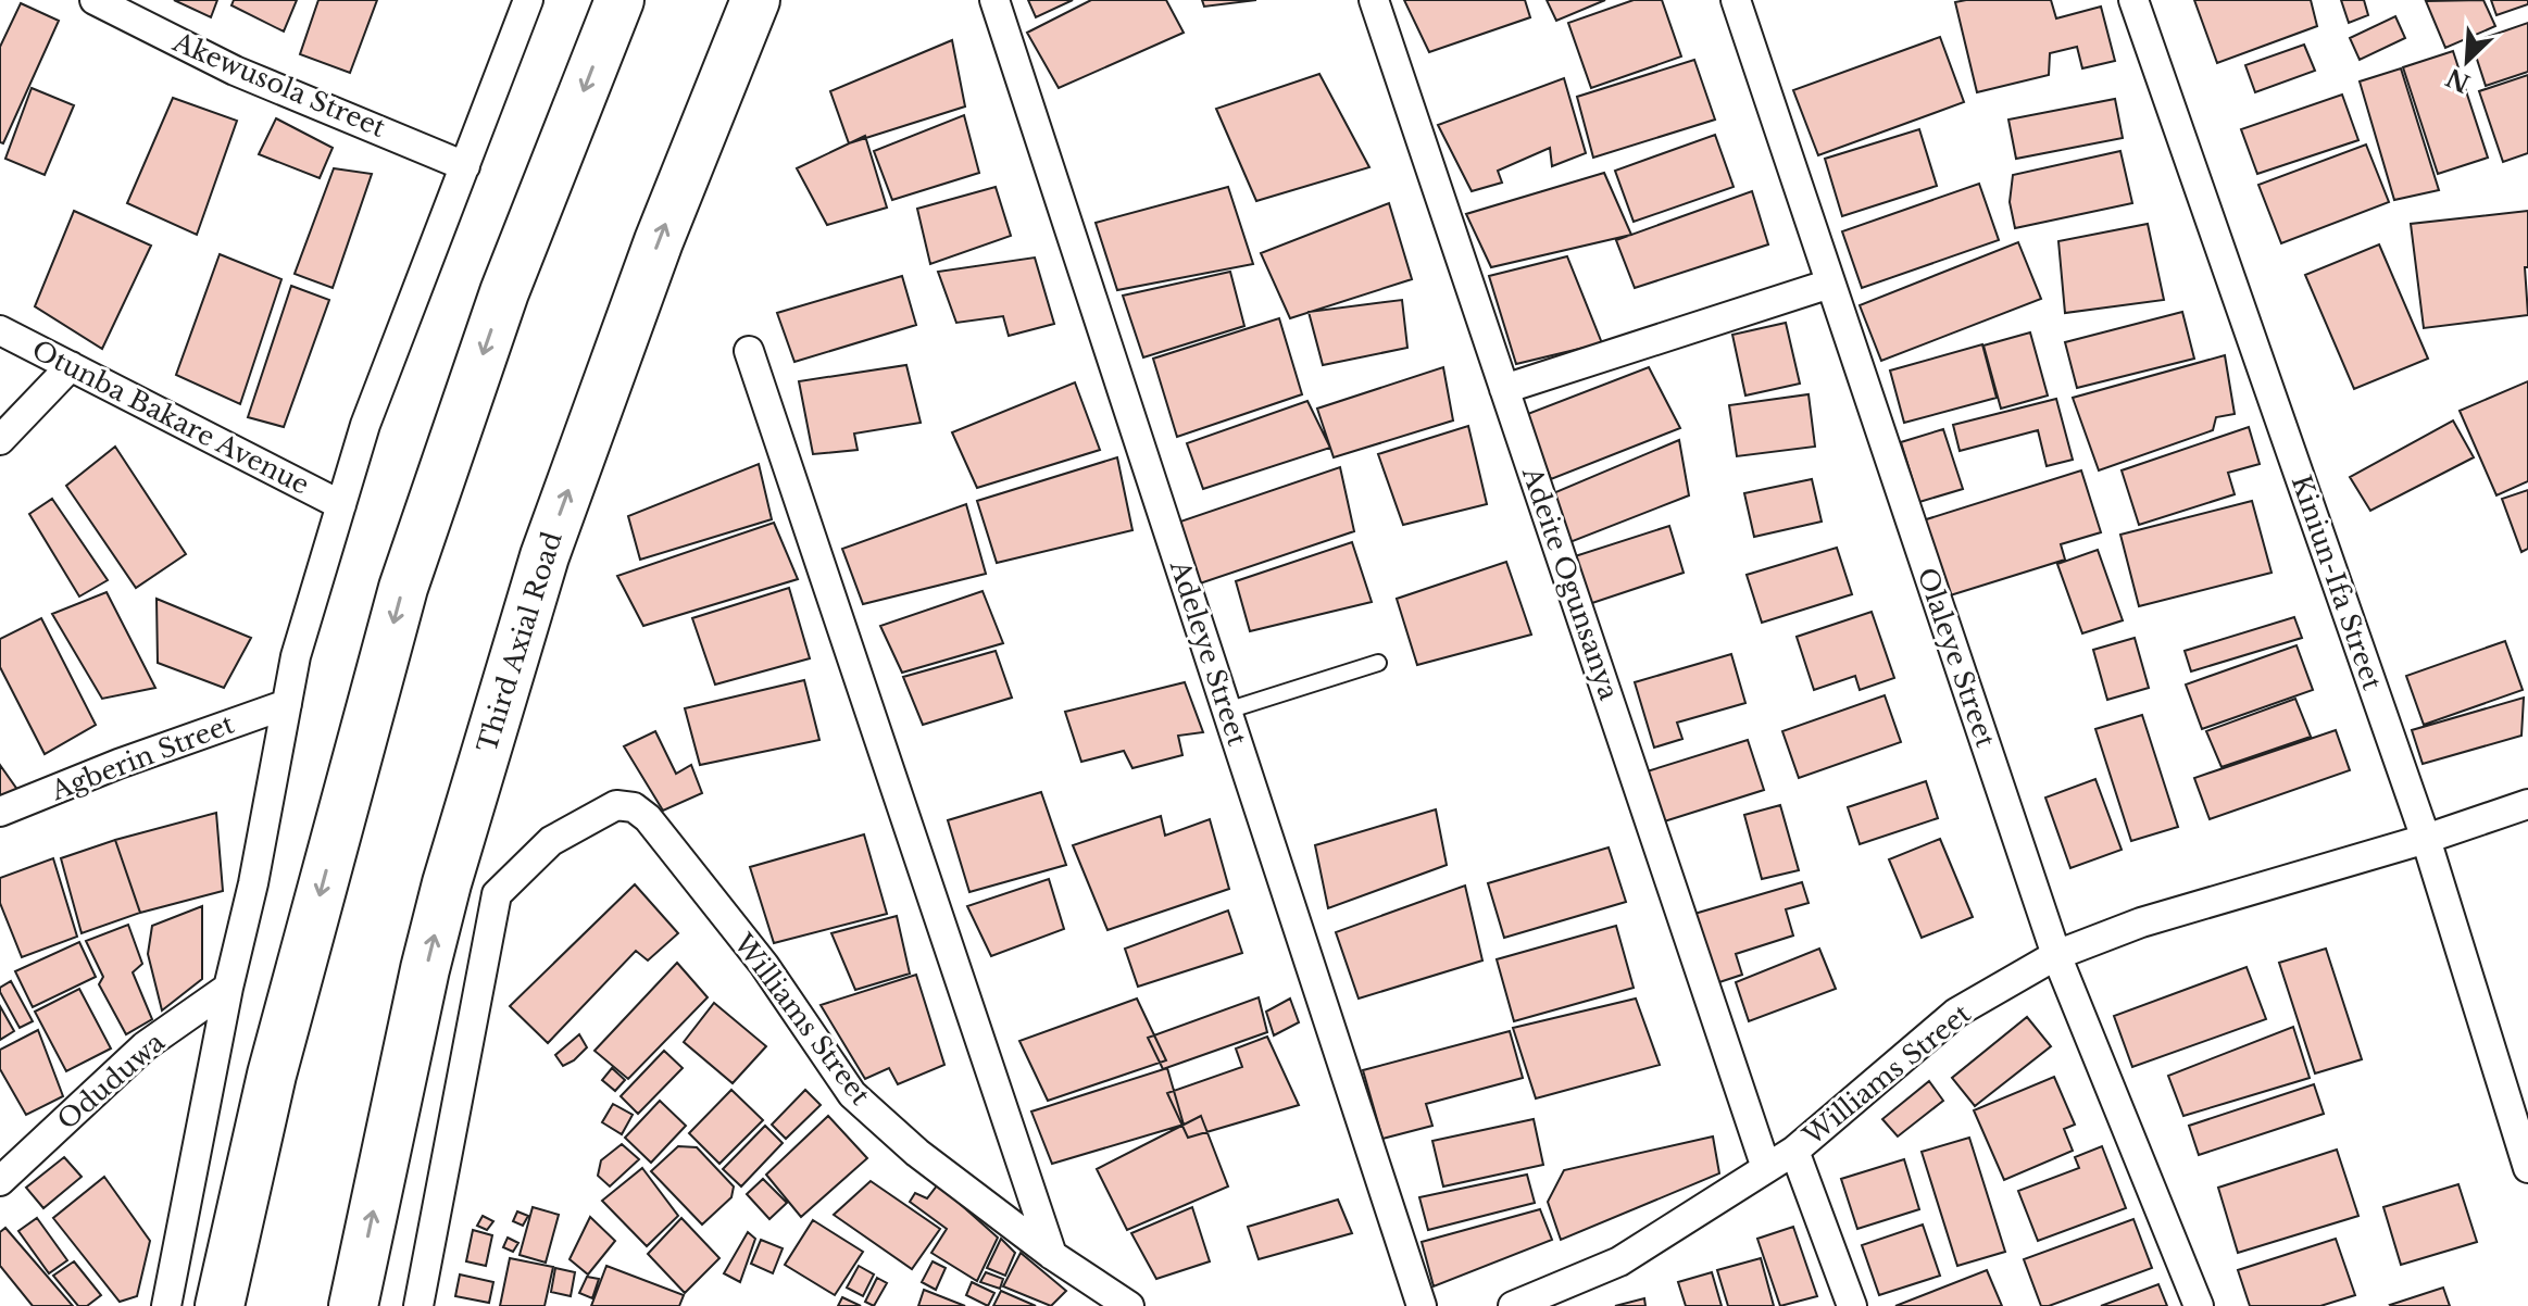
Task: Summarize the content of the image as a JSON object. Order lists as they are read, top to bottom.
{
  "streets": {
    "highway": ["Third Axial Road"],
    "street": [
      "Akewusola Street",
      "Otunba Bakare Avenue",
      "Kiniun-Ifa Street",
      "Adeite Ogunsanya",
      "Adeleye Street",
      "Olaleye Street",
      "Agberin Street",
      "Williams Street",
      "Oduduwa"
    ]
  },
  "crossings": [
    ["Kiniun-Ifa Street", "Williams Street"],
    ["Adeite Ogunsanya", "Williams Street"],
    ["Olaleye Street", "Williams Street"]
  ],
  "north": "bottom left"
}
